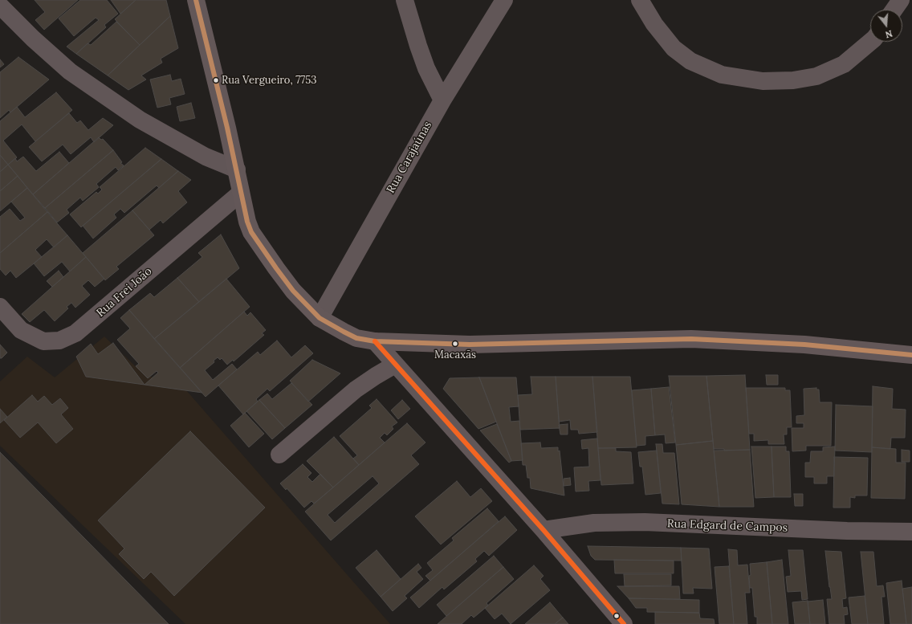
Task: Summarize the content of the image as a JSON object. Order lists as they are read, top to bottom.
{
  "streets": {
    "street": ["Rua Carajaúnas", "Rua Frei João", "Rua Edgard de Campos"]
  },
  "places": ["Rua Vergueiro, 7753", "Macaxãs"],
  "north": "bottom"
}
